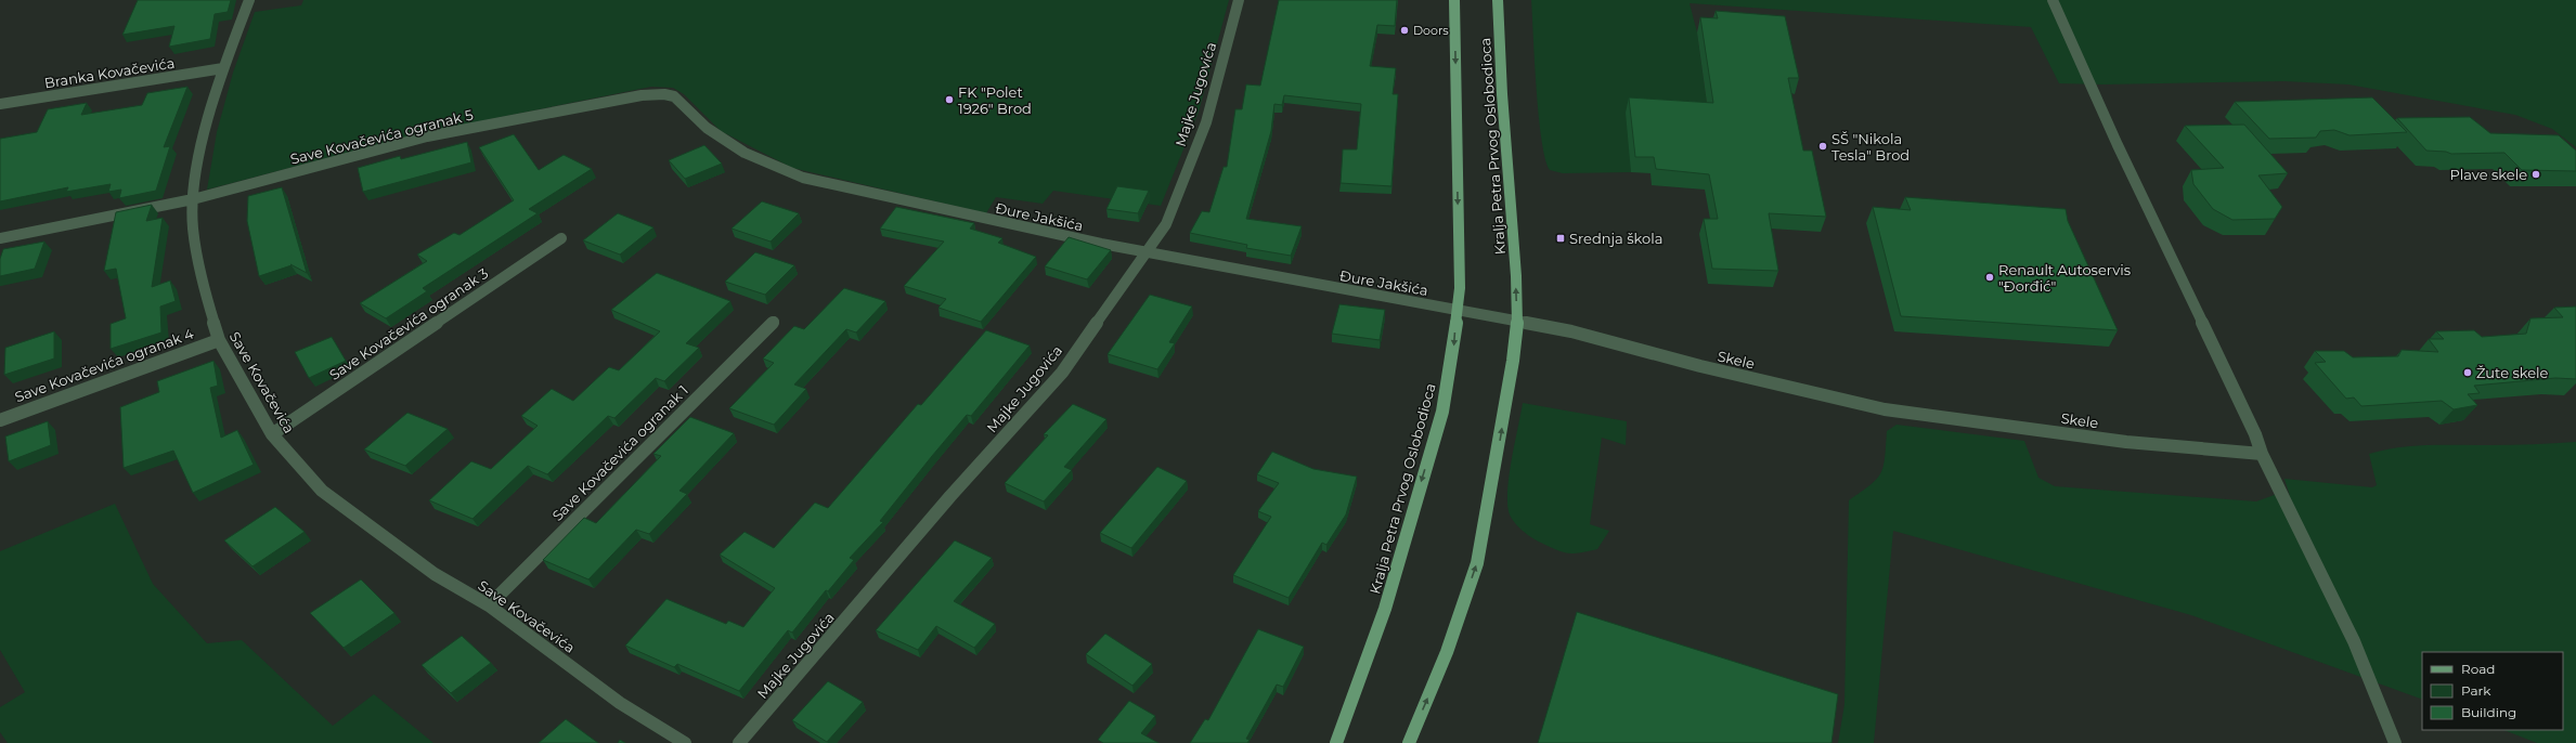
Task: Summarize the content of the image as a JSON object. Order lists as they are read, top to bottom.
{
  "streets": {
    "main road": ["Kralja Petra Prvog Oslobodioca"],
    "street": [
      "Branka Kovačevića",
      "Majke Jugovića",
      "Save Kovačevića ogranak 5",
      "Đure Jakšića",
      "Save Kovačevića ogranak 3",
      "Skele",
      "Save Kovačevića ogranak 4",
      "Save Kovačevića",
      "Save Kovačevića ogranak 1"
    ]
  },
  "crossings": [
    ["Branka Kovačevića", "Save Kovačevića"],
    ["Majke Jugovića", "Đure Jakšića"],
    ["Save Kovačevića ogranak 5", "Đure Jakšića"],
    ["Save Kovačevića ogranak 5", "Save Kovačevića"],
    ["Kralja Petra Prvog Oslobodioca", "Đure Jakšića"],
    ["Kralja Petra Prvog Oslobodioca", "Skele"],
    ["Đure Jakšića", "Skele"],
    ["Save Kovačevića ogranak 3", "Save Kovačevića"],
    ["Save Kovačevića ogranak 4", "Save Kovačevića"],
    ["Save Kovačevića", "Save Kovačevića ogranak 1"]
  ],
  "places": {
    "other": [
      "Doors",
      "FK \"Polet 1926\" Brod",
      "SŠ \"Nikola Tesla\" Brod",
      "Plave skele",
      "Renault Autoservis \"Đorđić\"",
      "Žute skele"
    ],
    "transit": ["Srednja škola"]
  },
  "legend": ["Road", "Park", "Building"]
}
